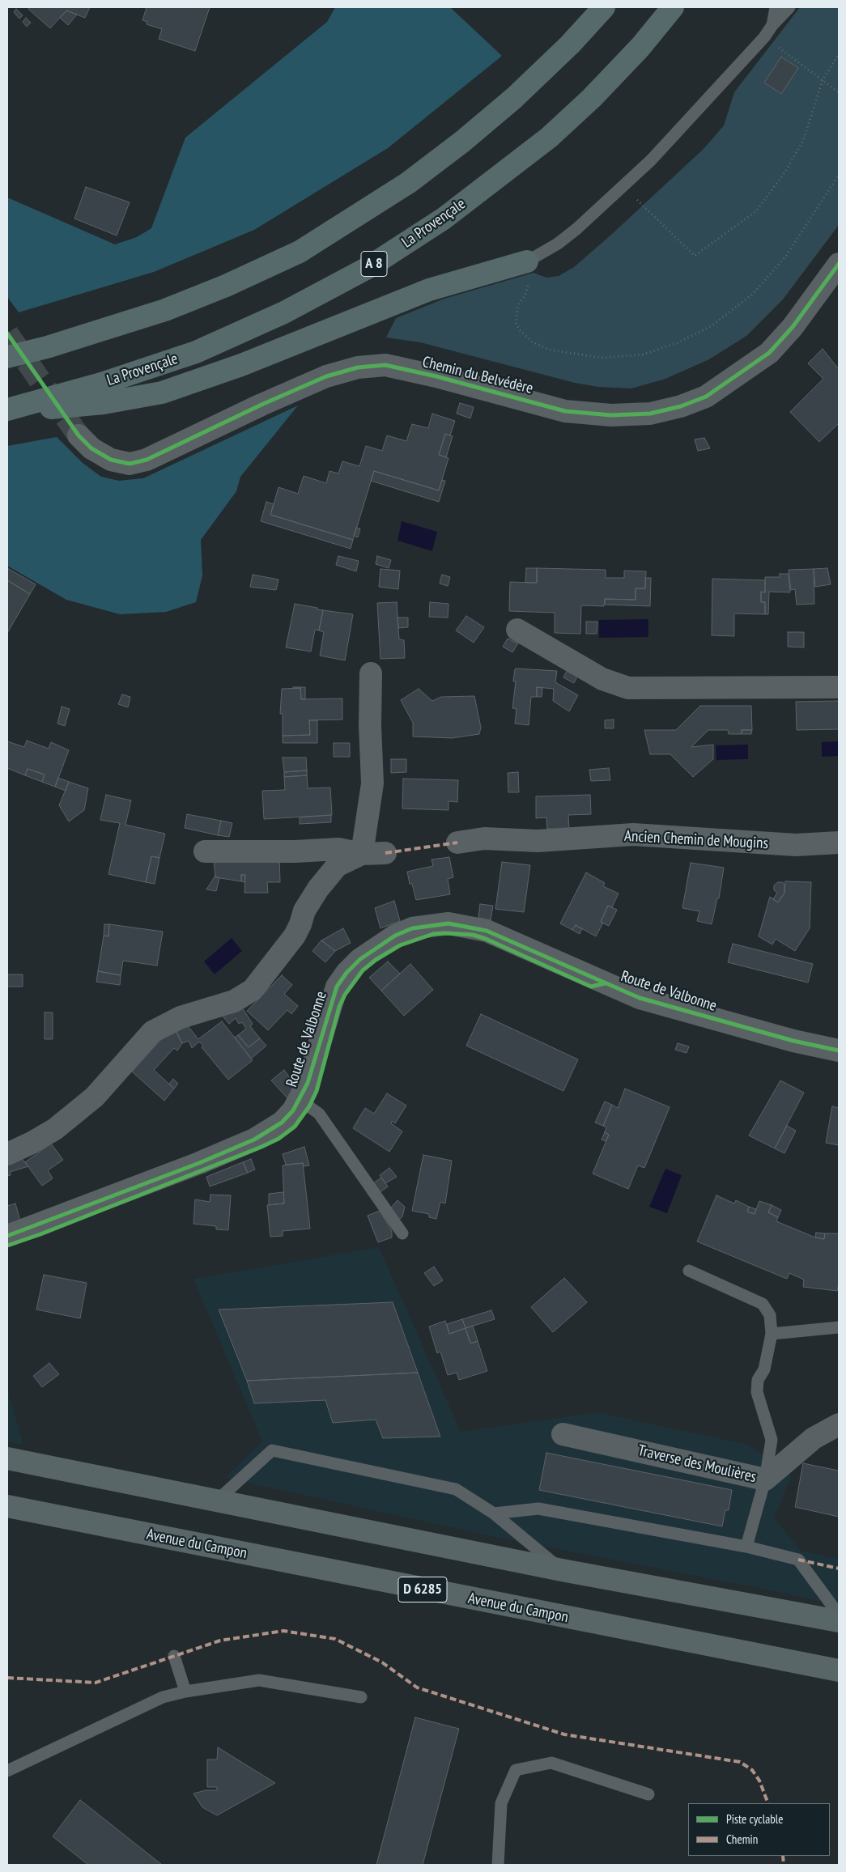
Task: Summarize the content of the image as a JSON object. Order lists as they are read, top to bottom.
{
  "streets": {
    "highway": ["La Provençale", "A 8"],
    "main road": ["Avenue du Campon", "D 6285"],
    "street": [
      "Chemin du Belvédère",
      "Ancien Chemin de Mougins",
      "Route de Valbonne",
      "Traverse des Moulières"
    ]
  },
  "legend": ["Piste cyclable", "Chemin"]
}
